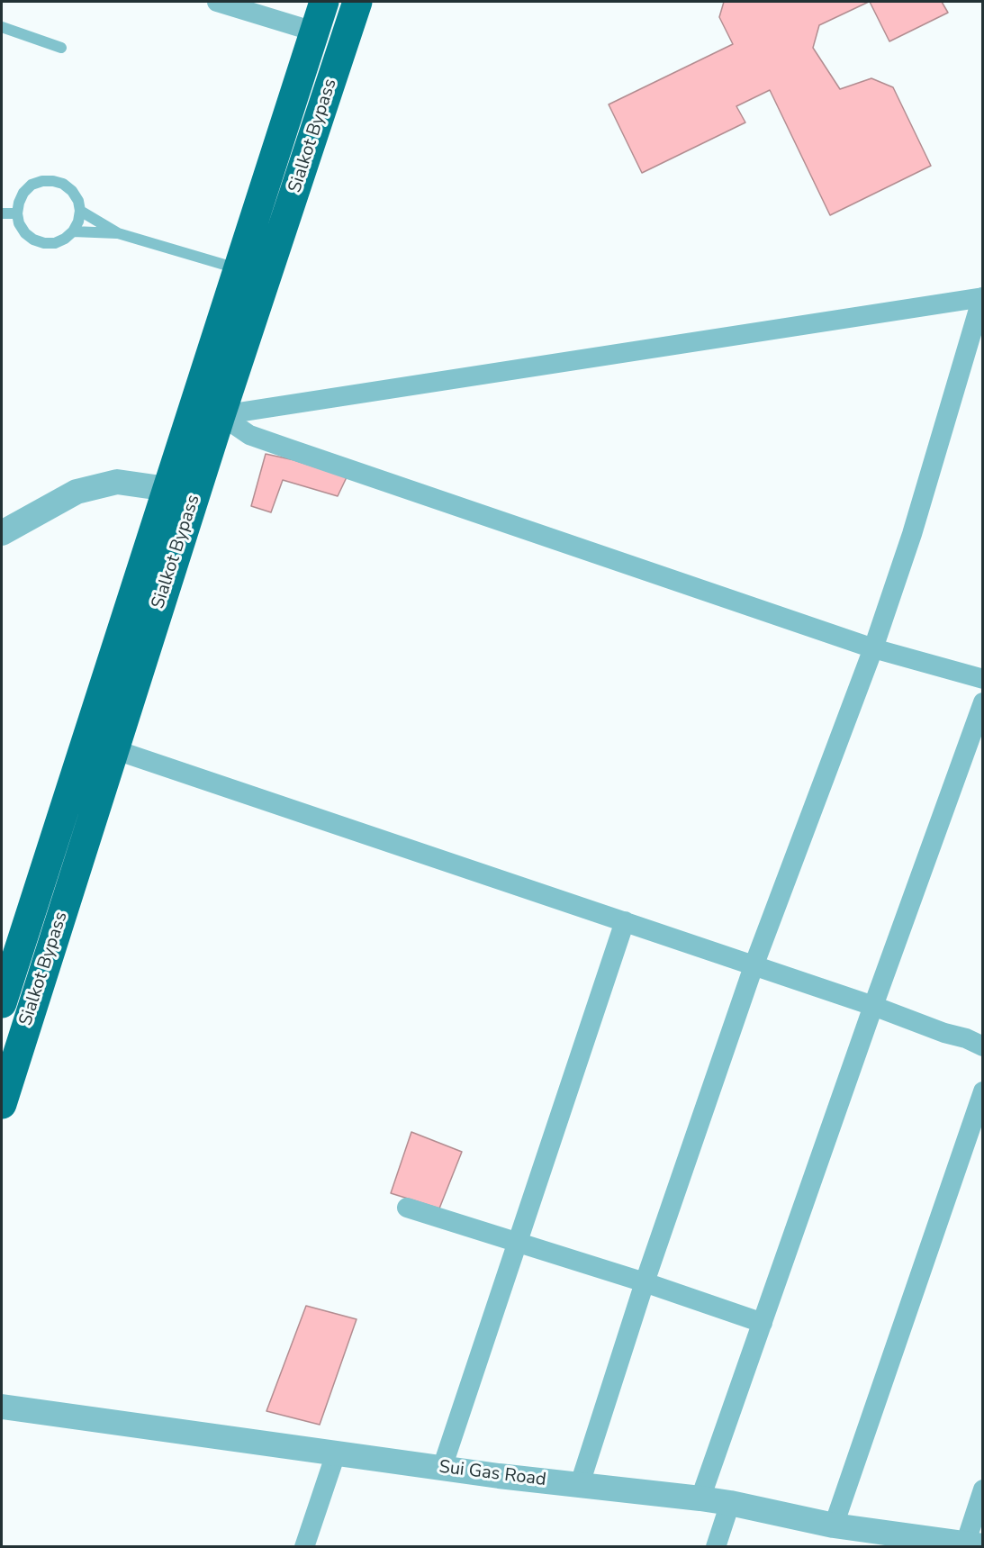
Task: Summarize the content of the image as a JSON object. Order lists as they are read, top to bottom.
{
  "streets": {
    "highway": ["Sialkot Bypass"],
    "street": ["Sui Gas Road"]
  }
}
